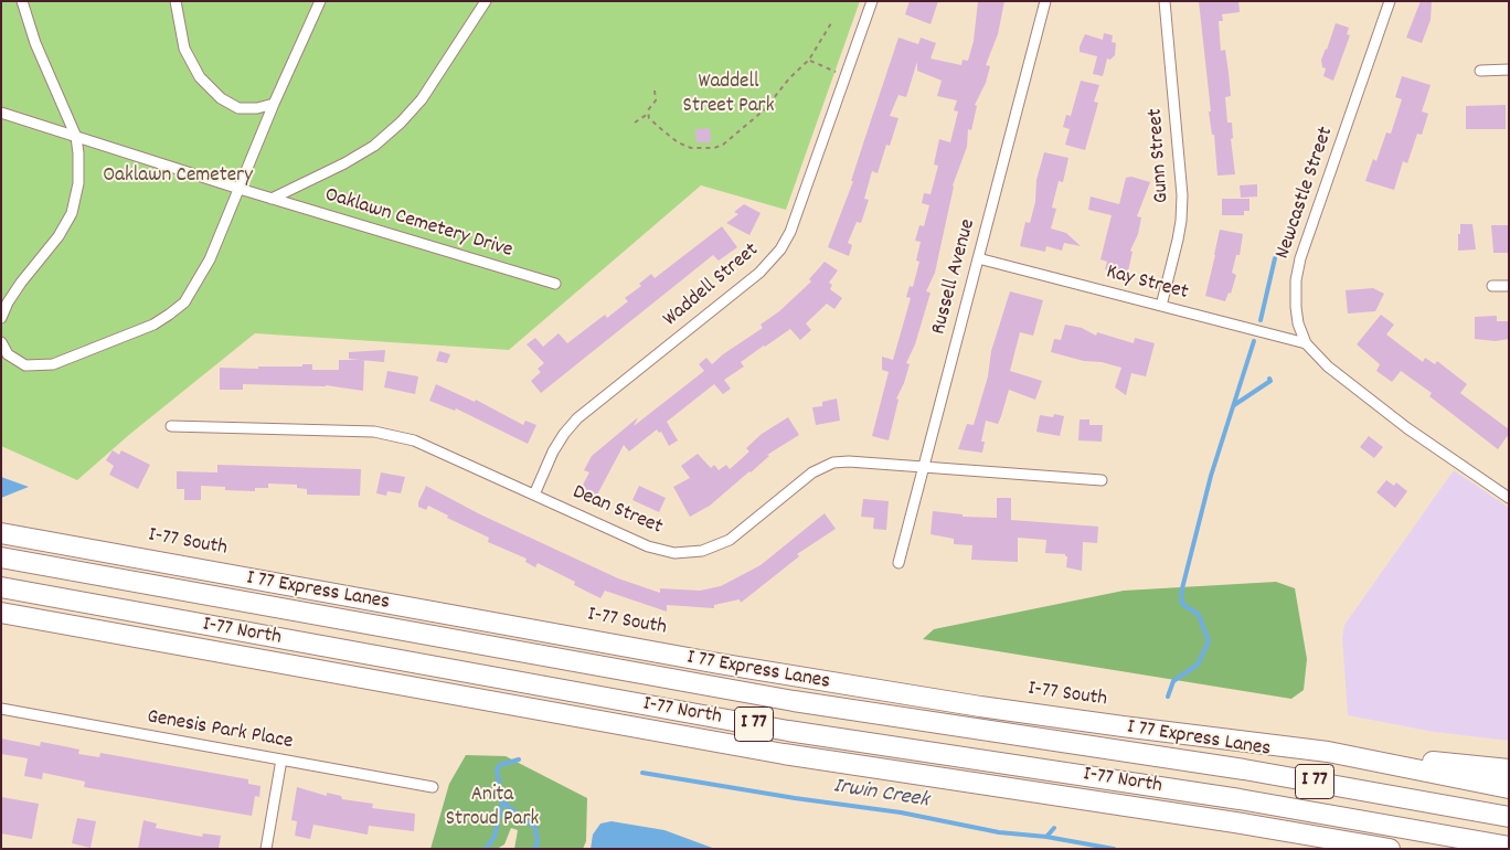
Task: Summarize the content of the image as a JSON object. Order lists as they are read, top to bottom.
{
  "streets": {
    "highway": [
      "I-77 South",
      "I 77 Express Lanes",
      "I-77 North",
      "I 77"
    ],
    "street": [
      "Gunn Street",
      "Newcastle Street",
      "Oaklawn Cemetery Drive",
      "Russell Avenue",
      "Kay Street",
      "Waddell Street",
      "Dean Street",
      "Genesis Park Place"
    ]
  },
  "crossings": [
    ["Gunn Street", "Kay Street"],
    ["Newcastle Street", "Kay Street"],
    ["Russell Avenue", "Kay Street"],
    ["Russell Avenue", "Dean Street"],
    ["Waddell Street", "Dean Street"]
  ],
  "water": ["Irwin Creek"],
  "parks": ["Waddell Street Park", "Oaklawn Cemetery", "Anita Stroud Park"]
}
